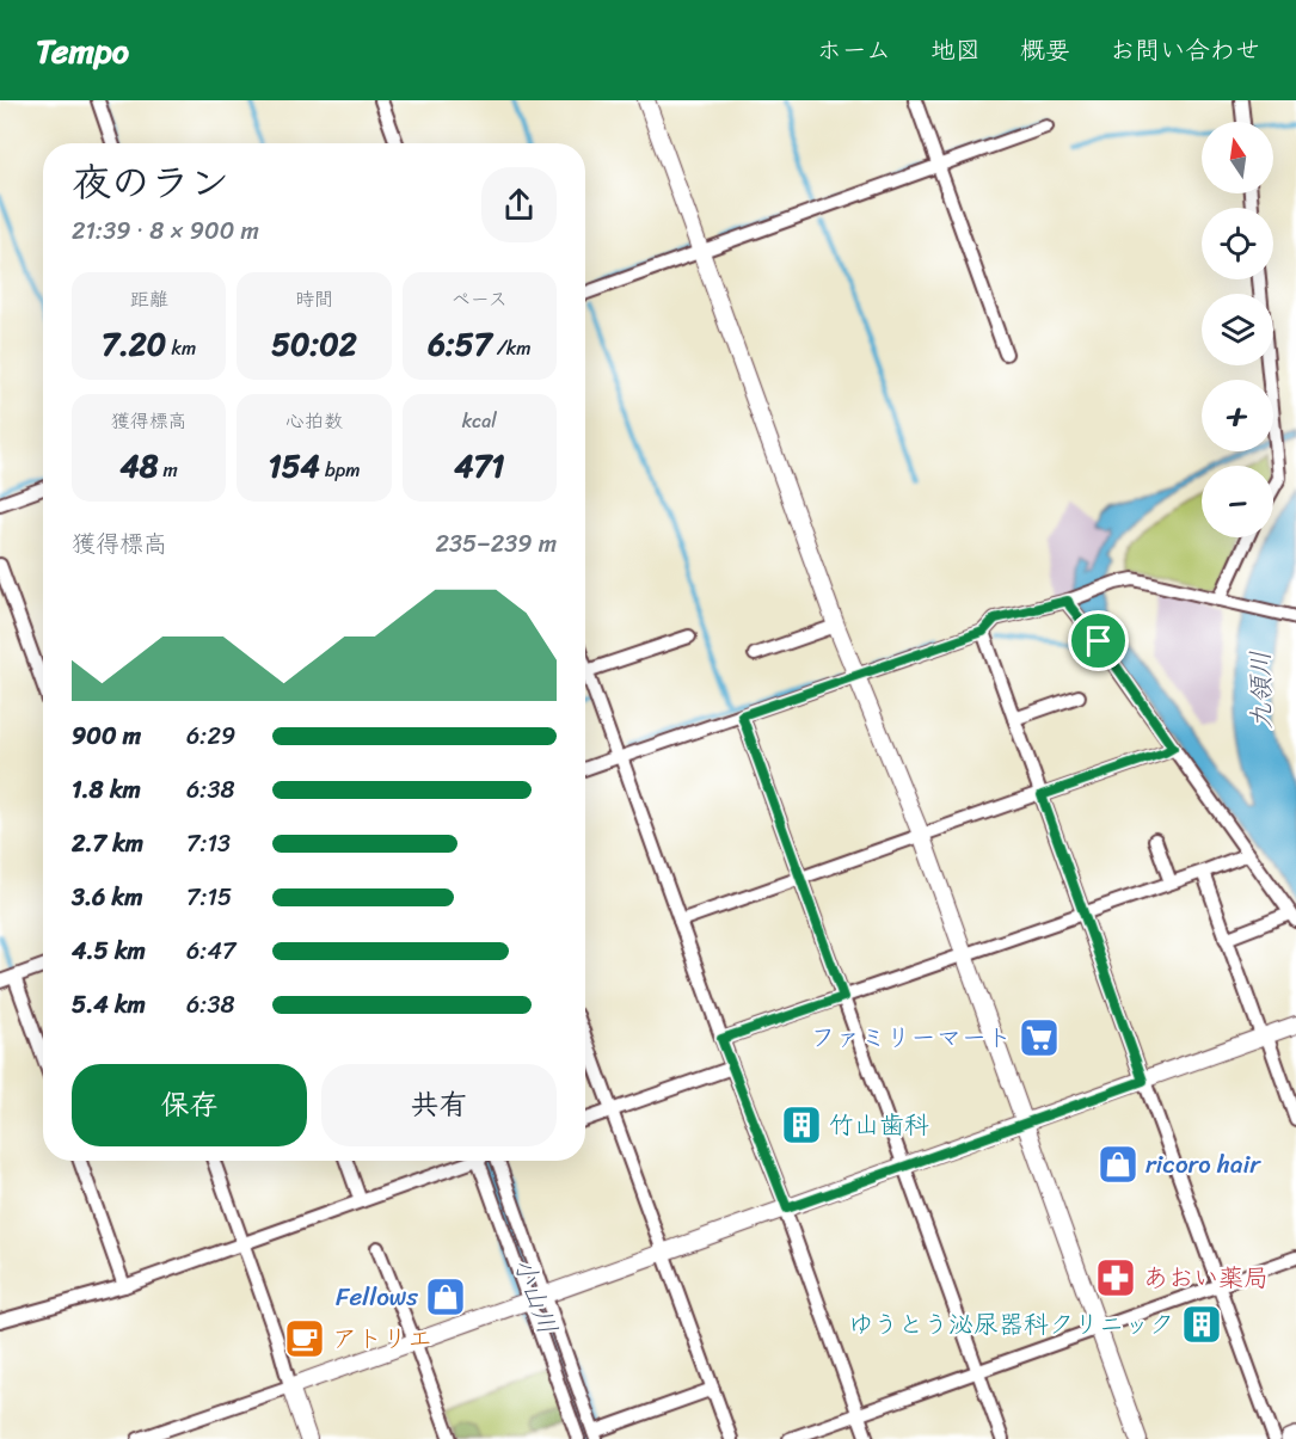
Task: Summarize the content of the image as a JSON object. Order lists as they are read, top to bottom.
{
  "water": ["九領川", "小山川"],
  "places": {
    "supermarket": ["ファミリーマート"],
    "building": ["竹山歯科", "ゆうとう泌尿器科クリニック"],
    "shop": ["ricoro hair", "Fellows"],
    "pharmacy": ["あおい薬局"],
    "cafe": ["アトリエ"]
  },
  "north": "top",
  "page": {
    "header": "Tempo",
    "nav": [
      "ホーム",
      "地図",
      "概要",
      "お問い合わせ"
    ],
    "map_buttons": ["+", "−"],
    "heading": ["夜のラン", "21:39 · 8 × 900 m"],
    "stats": [
      ["距離", "7.20 km"],
      ["時間", "50:02"],
      ["ペース", "6:57 /km"],
      ["獲得標高", "48 m"],
      ["心拍数", "154 bpm"],
      ["kcal", "471"]
    ],
    "chart": ["獲得標高", "235–239 m"],
    "list": [
      {
        "name": "900 m",
        "note": "6:29"
      },
      {
        "name": "1.8 km",
        "note": "6:38"
      },
      {
        "name": "2.7 km",
        "note": "7:13"
      },
      {
        "name": "3.6 km",
        "note": "7:15"
      },
      {
        "name": "4.5 km",
        "note": "6:47"
      },
      {
        "name": "5.4 km",
        "note": "6:38"
      }
    ],
    "buttons": ["保存", "共有"]
  }
}
